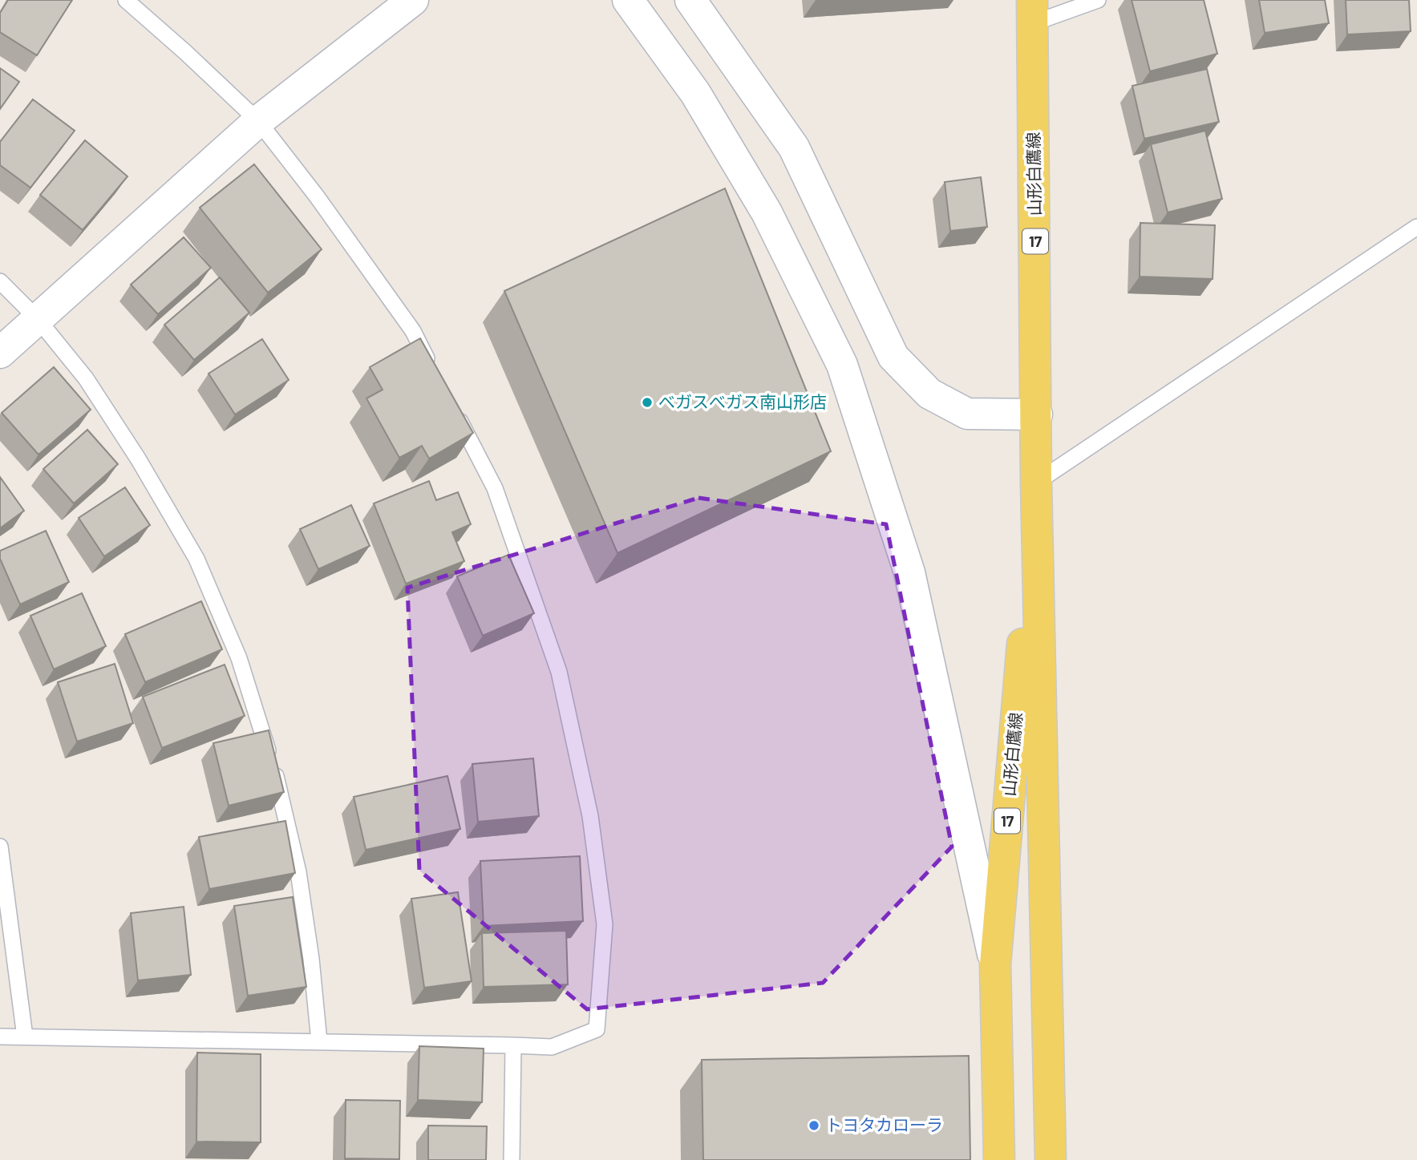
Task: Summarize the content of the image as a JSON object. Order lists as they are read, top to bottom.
{
  "streets": {
    "main road": ["山形白鷹線", "17"]
  },
  "places": ["べガスべガス南山形店", "トヨタカローラ"]
}
